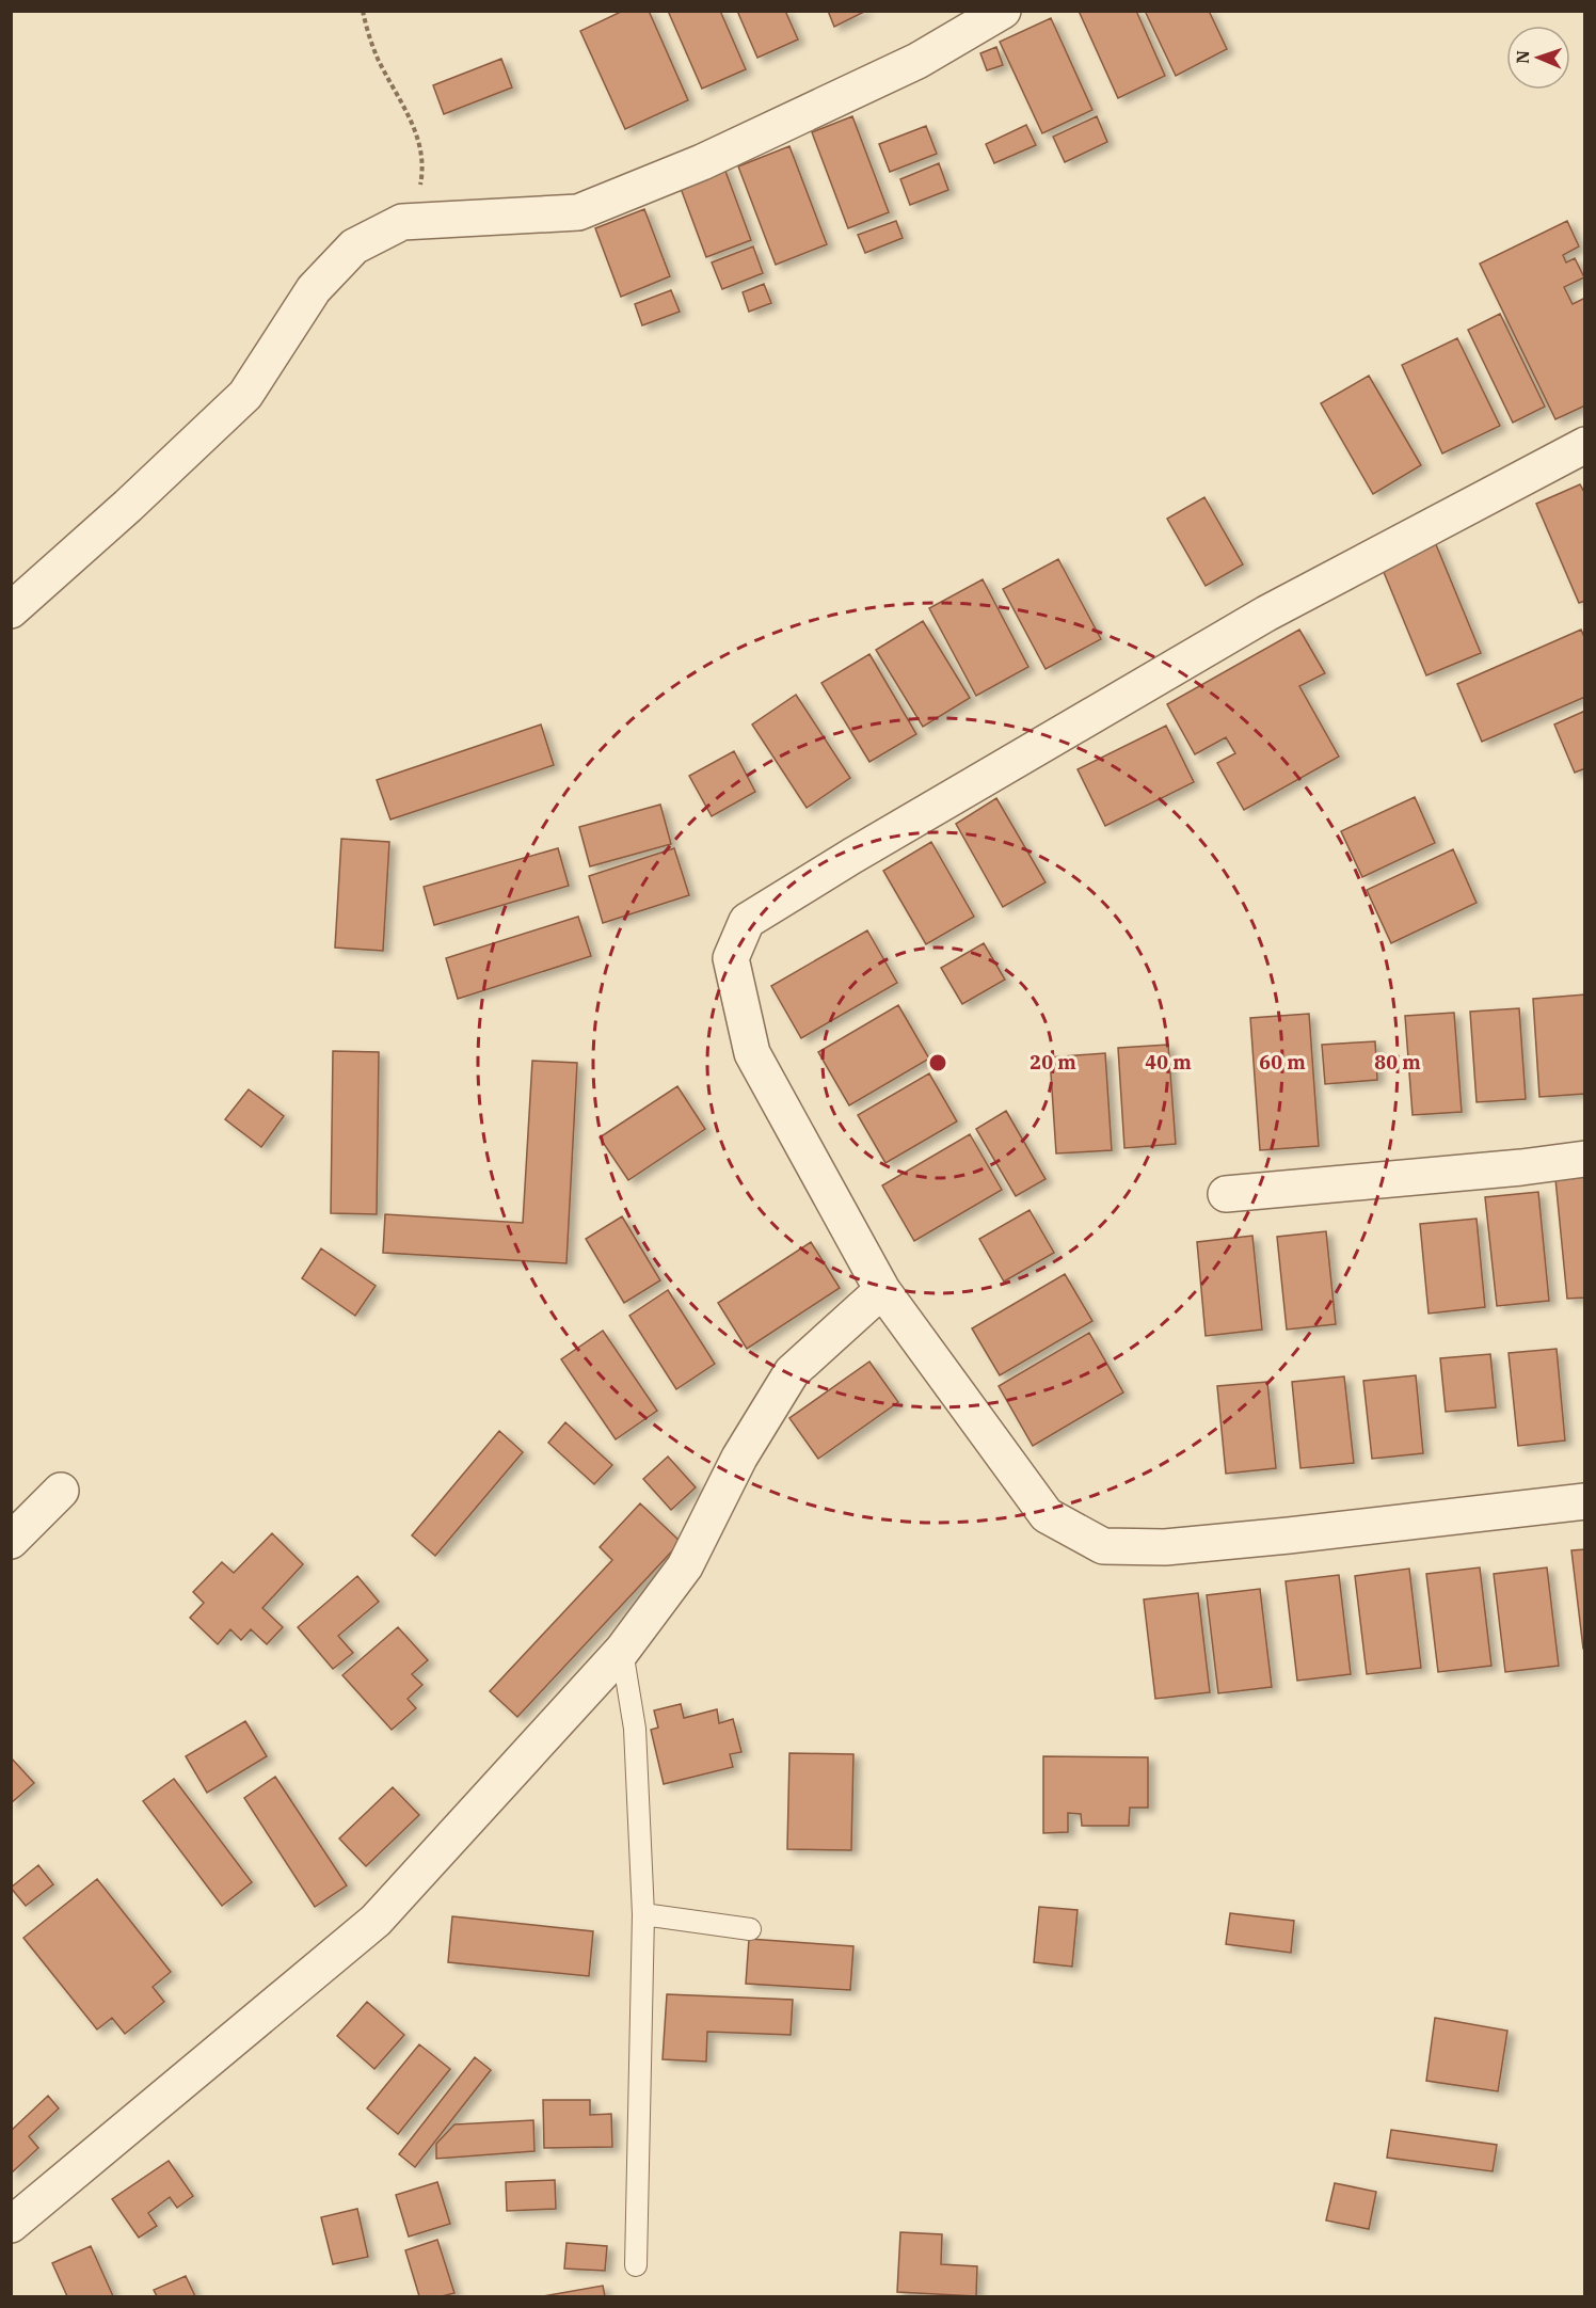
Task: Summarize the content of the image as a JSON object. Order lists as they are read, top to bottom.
{
  "north": "left",
  "rings": [
    "20 m",
    "40 m",
    "60 m",
    "80 m"
  ]
}
